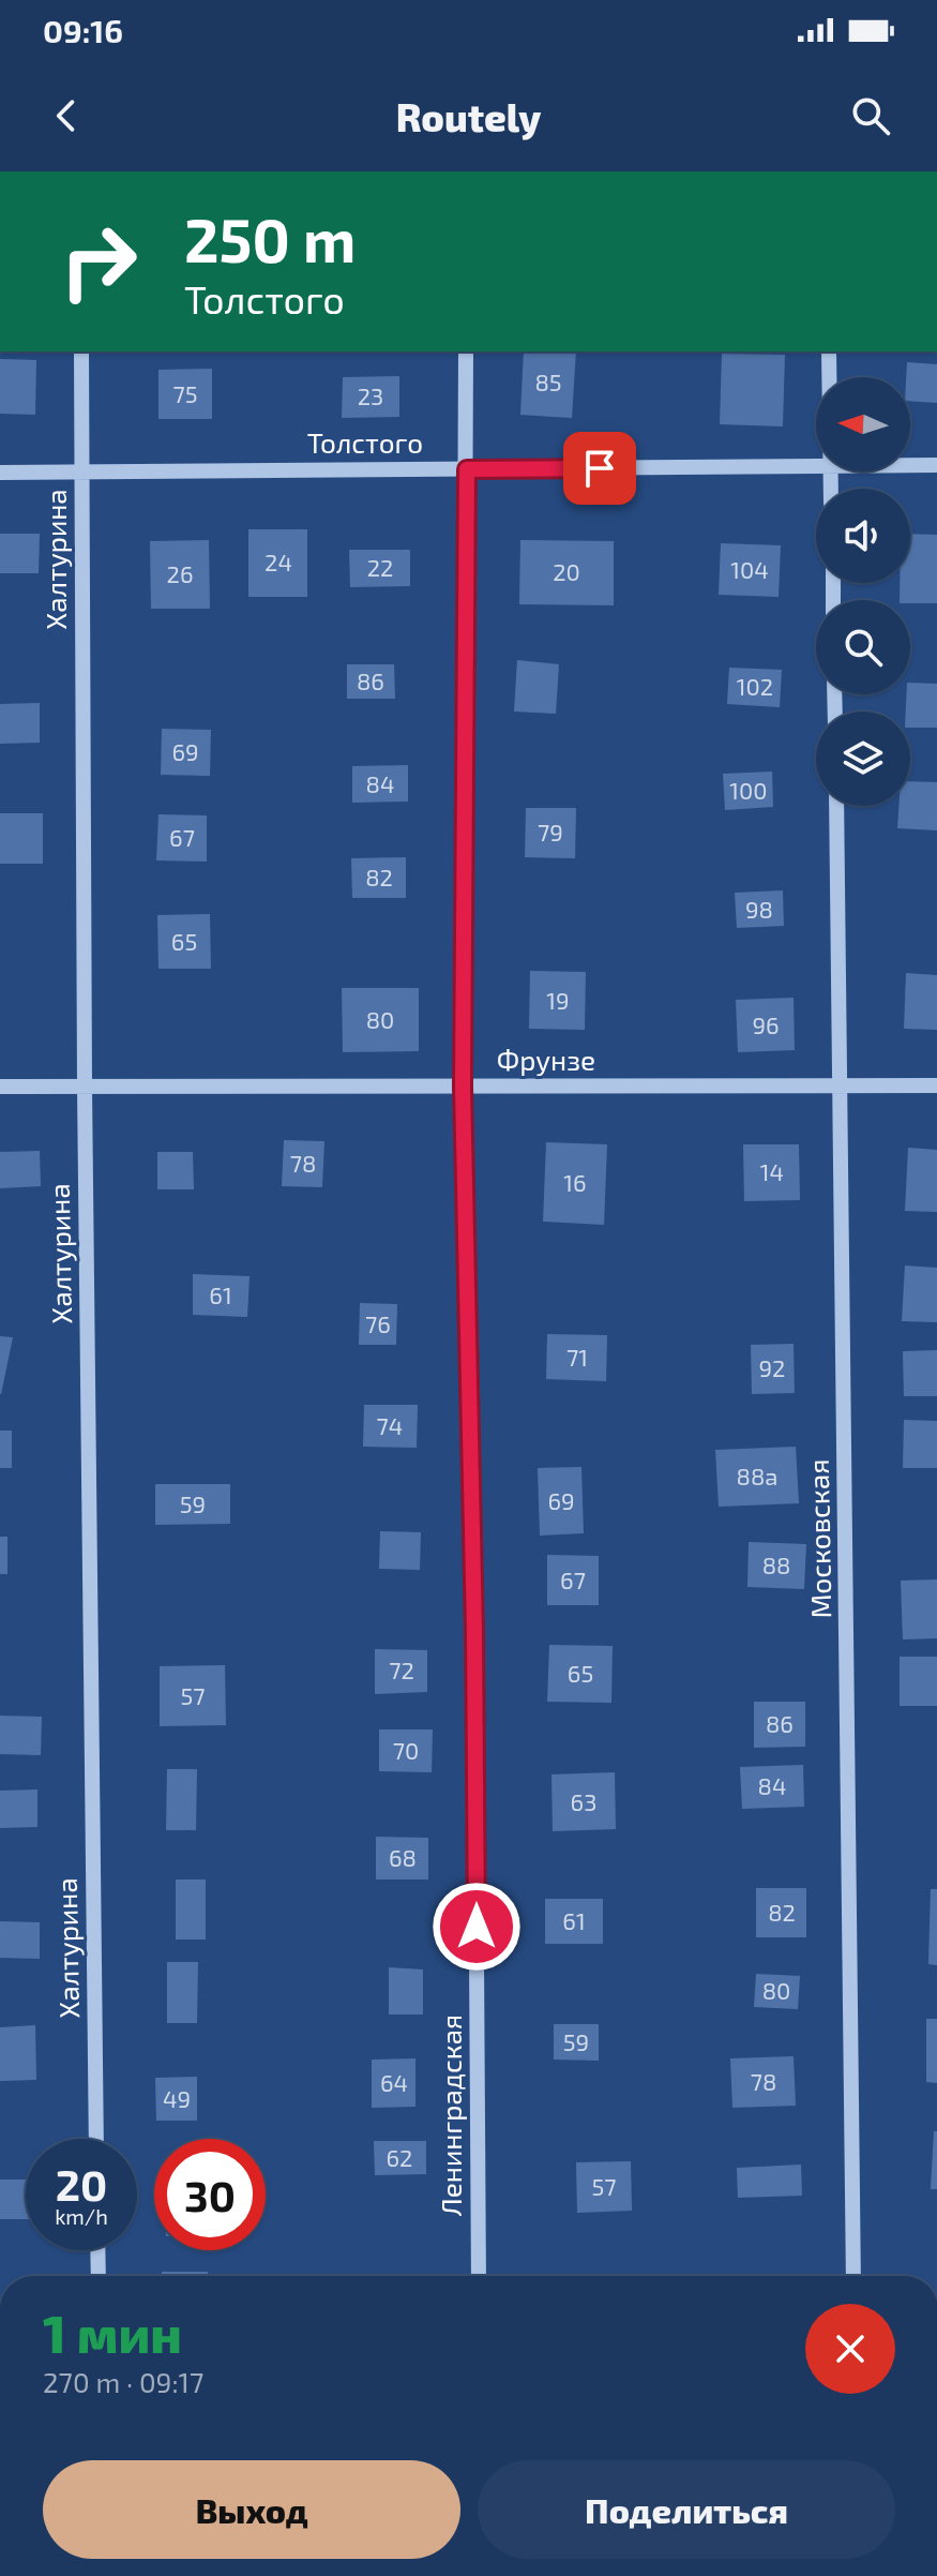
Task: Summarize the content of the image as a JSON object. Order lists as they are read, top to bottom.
{
  "streets": {
    "street": [
      "Толстого",
      "Халтурина",
      "Фрунзе",
      "Московская",
      "Ленинградская"
    ]
  },
  "crossings": [
    ["Толстого", "Халтурина"],
    ["Толстого", "Ленинградская"],
    ["Халтурина", "Фрунзе"],
    ["Фрунзе", "Московская"],
    ["Фрунзе", "Ленинградская"]
  ],
  "house_numbers": [
    "85",
    "75",
    "23",
    "24",
    "22",
    "104",
    "20",
    "26",
    "86",
    "102",
    "69",
    "84",
    "100",
    "79",
    "67",
    "82",
    "98",
    "65",
    "19",
    "80",
    "96",
    "78",
    "14",
    "16",
    "61",
    "76",
    "71",
    "92",
    "74",
    "88а",
    "69",
    "59",
    "88",
    "67",
    "72",
    "65",
    "57",
    "86",
    "70",
    "84",
    "63",
    "68",
    "82",
    "61",
    "80",
    "59",
    "78",
    "64",
    "49",
    "62",
    "57"
  ],
  "north": "left",
  "page": {
    "status": "09:16",
    "header": "Routely",
    "turn": ["250 m", "Толстого"],
    "speed": "20 km/h",
    "limit": "30",
    "heading": ["1 мин", "270 m · 09:17"],
    "buttons": ["Выход", "Поделиться"]
  }
}
